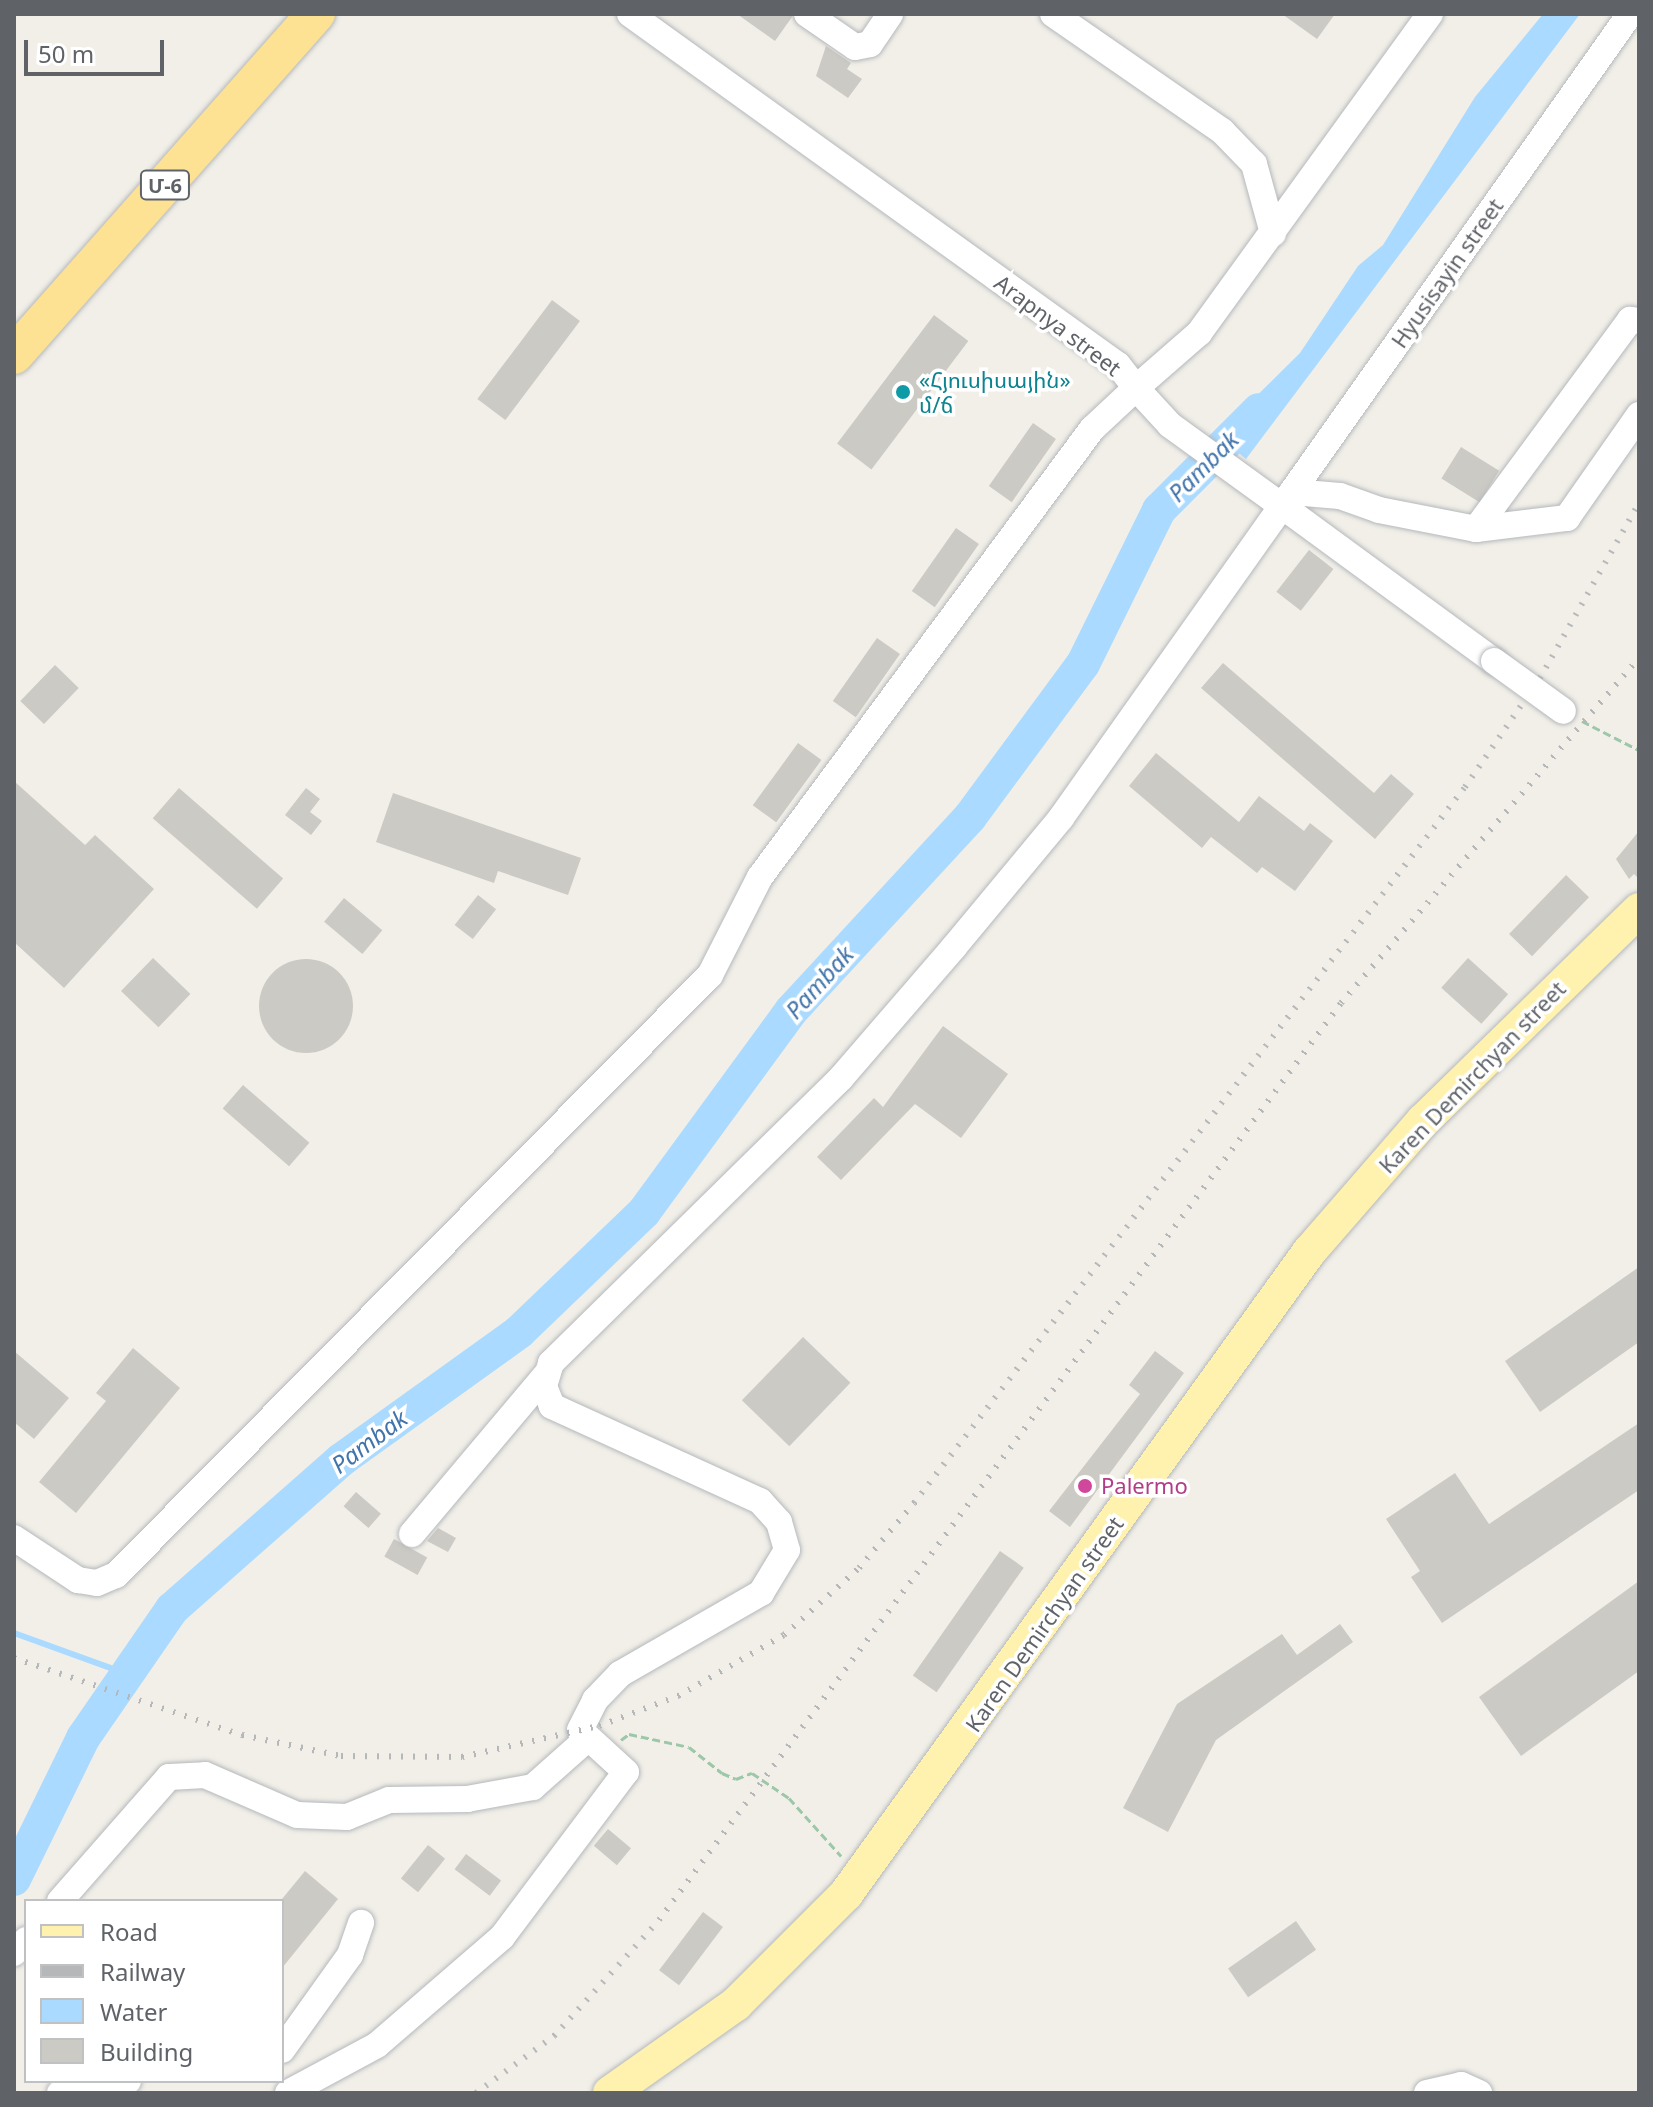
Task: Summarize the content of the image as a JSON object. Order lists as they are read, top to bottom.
{
  "streets": {
    "highway": ["Մ-6"],
    "main road": ["Karen Demirchyan street"],
    "street": ["Hyusisayin street", "Arapnya street"]
  },
  "water": ["Pambak"],
  "places": ["«Հյուսիսային» մ/ճ", "Palermo"],
  "legend": [
    "Road",
    "Railway",
    "Water",
    "Building"
  ],
  "scale_bar": "50 m"
}
